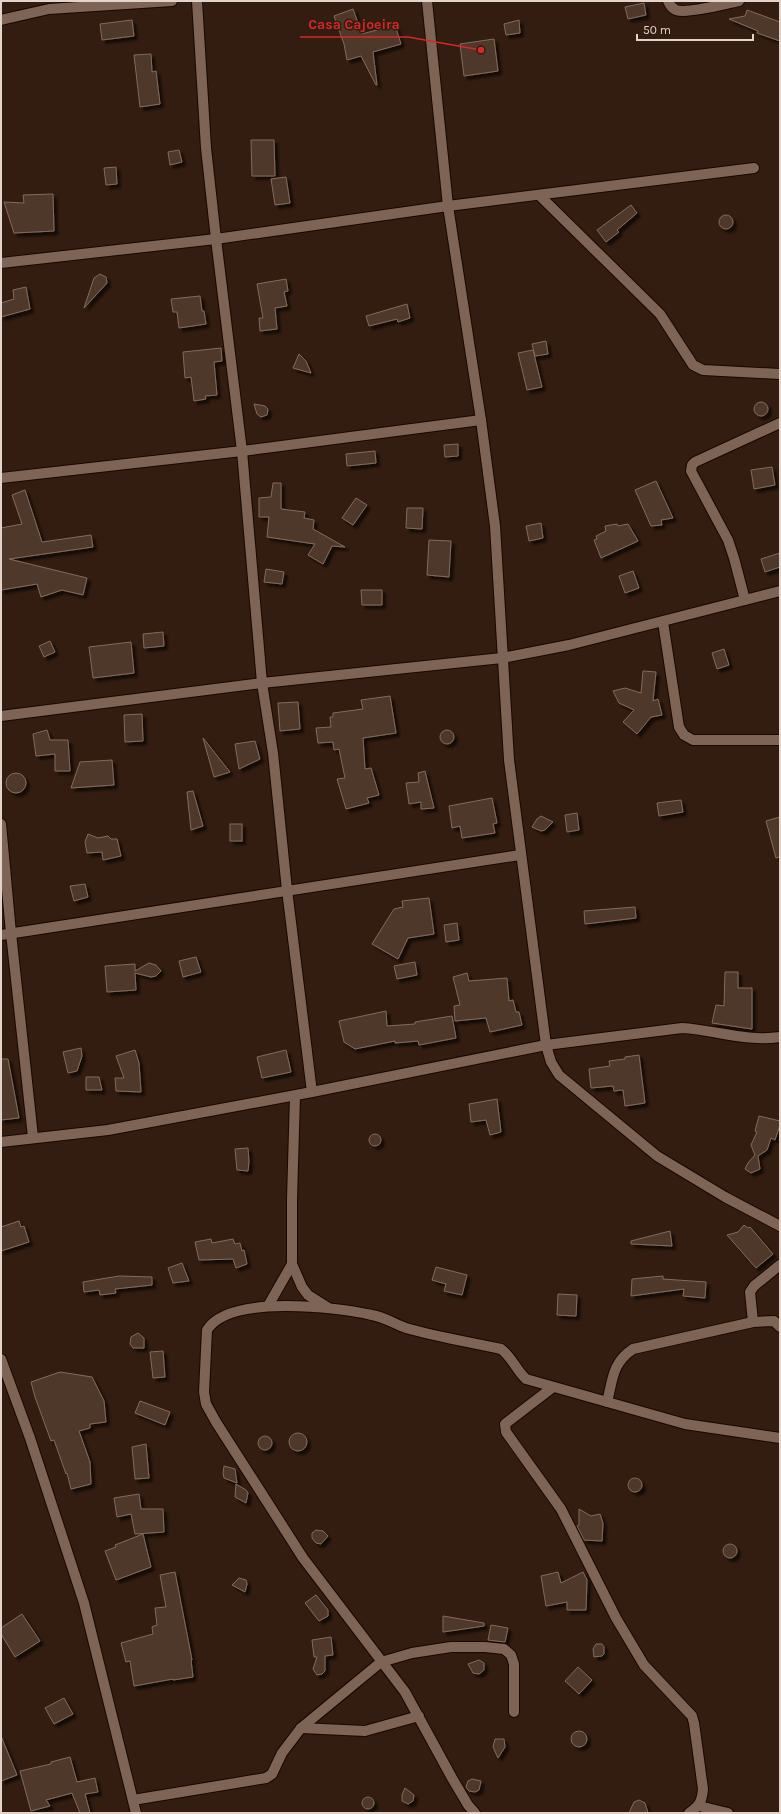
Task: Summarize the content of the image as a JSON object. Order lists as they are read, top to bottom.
{
  "places": ["Casa Cajoeira"],
  "scale_bar": "50 m"
}
